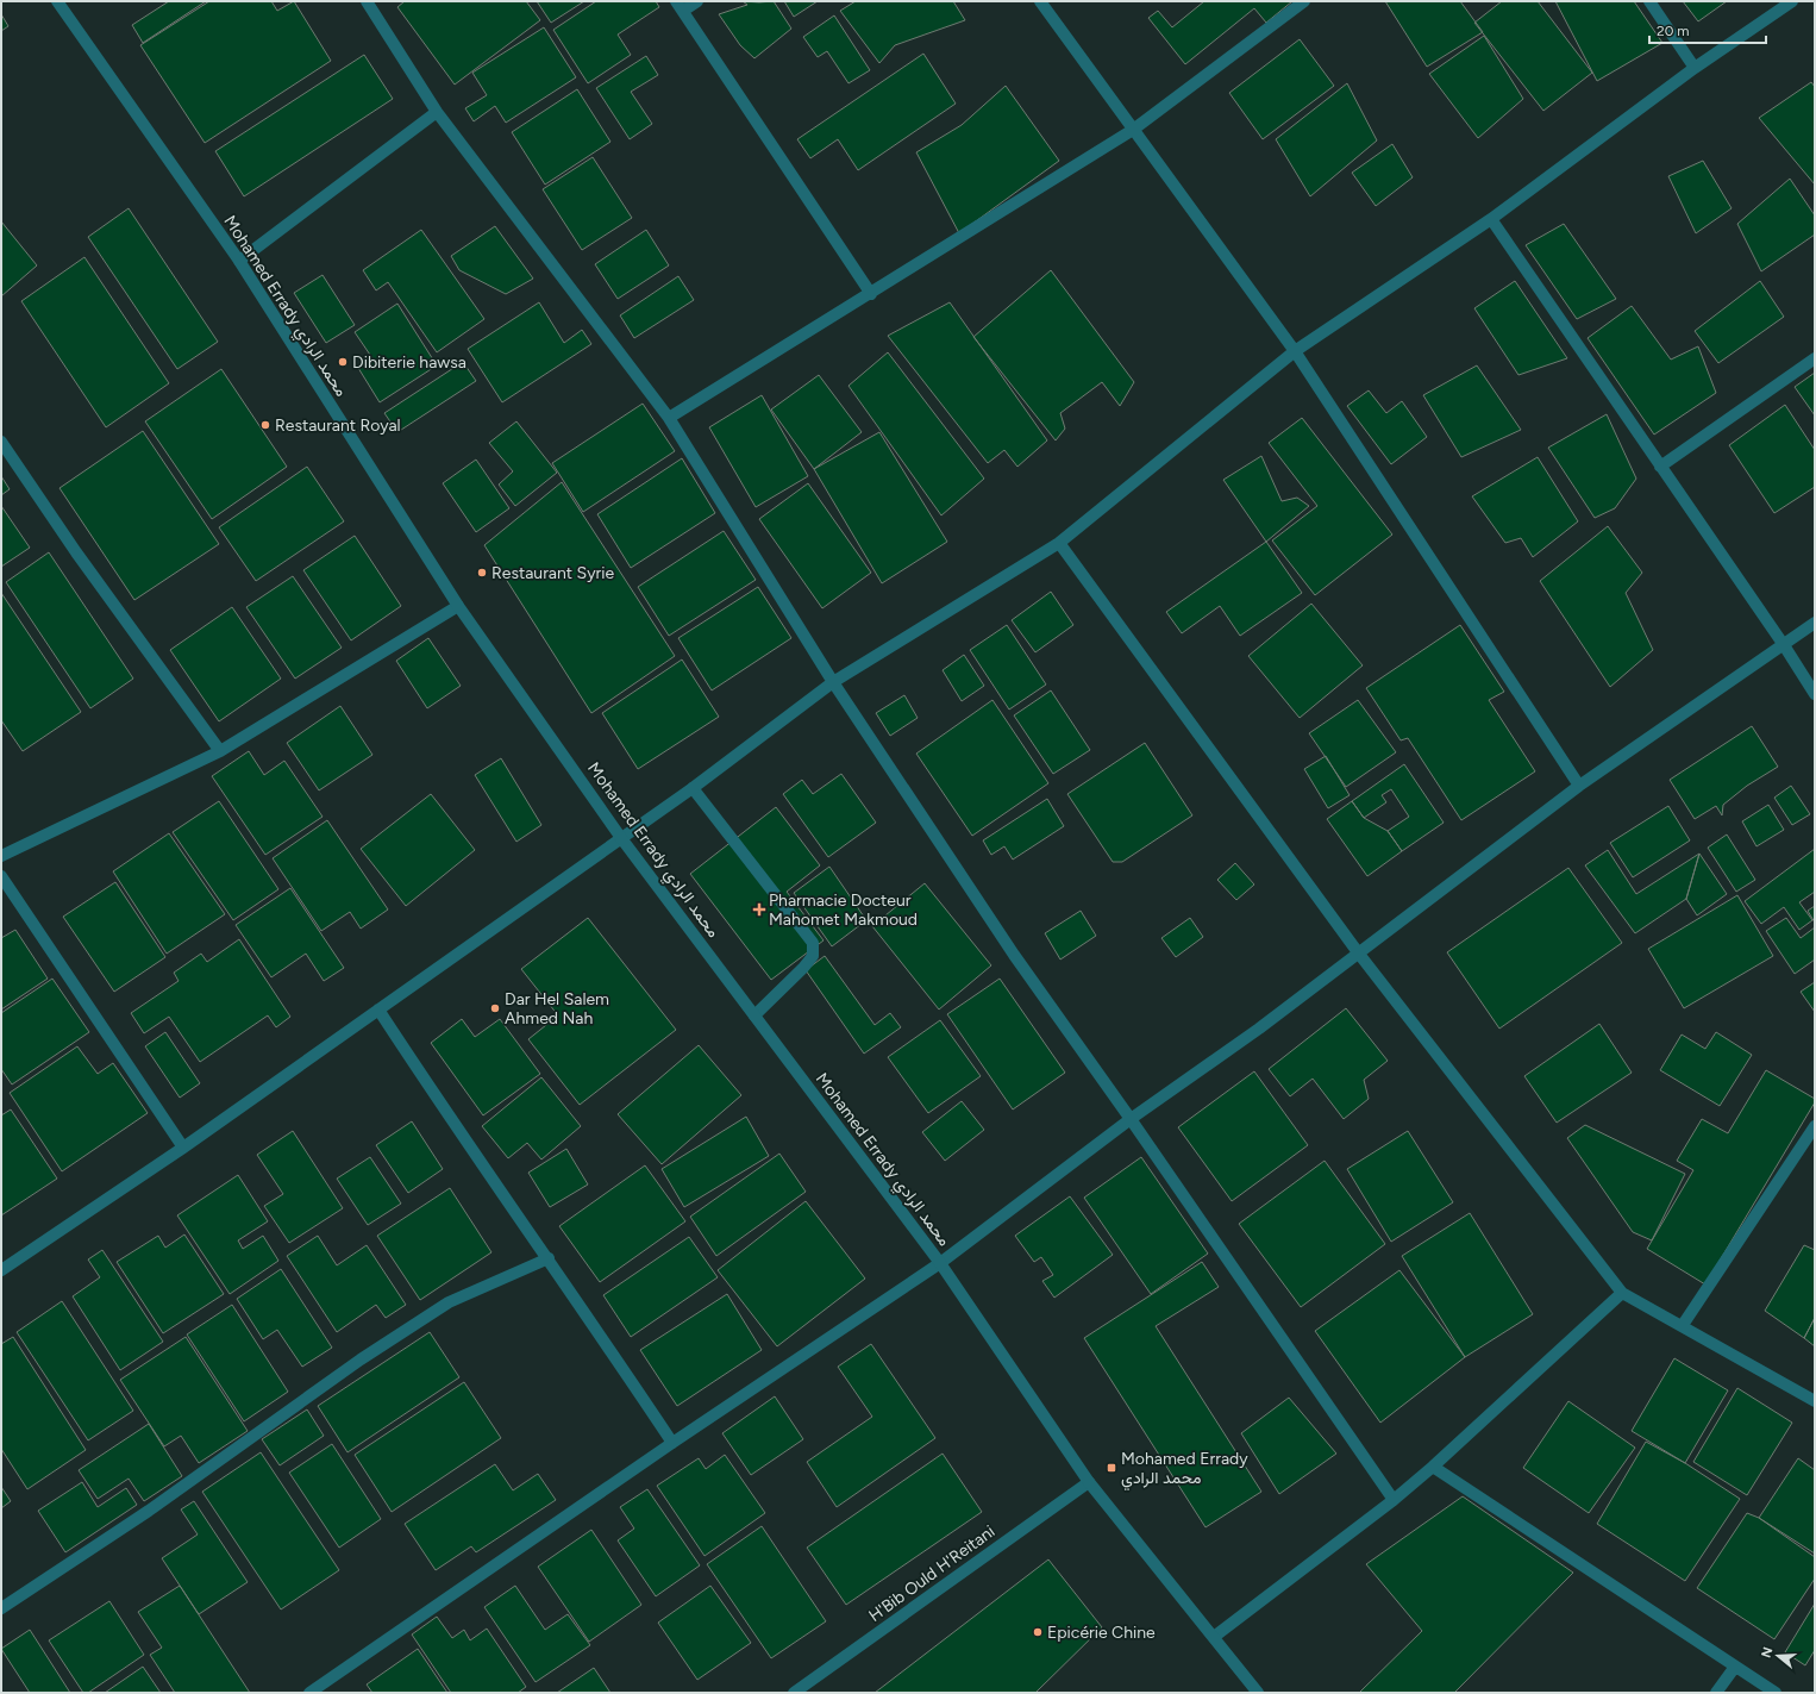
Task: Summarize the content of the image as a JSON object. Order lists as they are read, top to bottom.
{
  "streets": {
    "street": ["Mohamed Errady محمد الرادي", "H'Bib Ould H'Reitani"]
  },
  "crossings": [
    ["Mohamed Errady محمد الرادي", "H'Bib Ould H'Reitani"]
  ],
  "places": {
    "other": [
      "Dibiterie hawsa",
      "Restaurant Royal",
      "Restaurant Syrie",
      "Dar Hel Salem Ahmed Nah",
      "Epicérie Chine"
    ],
    "health": ["Pharmacie Docteur Mahomet Makmoud"],
    "transit": ["Mohamed Errady محمد الرادي"]
  },
  "scale_bar": "20 m",
  "north": "left"
}
